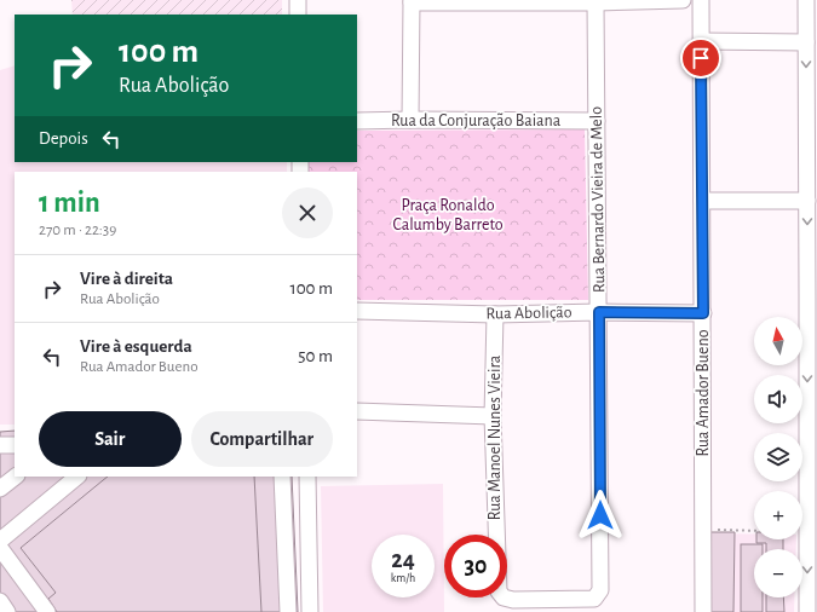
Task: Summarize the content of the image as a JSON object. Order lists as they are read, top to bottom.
{
  "streets": {
    "street": [
      "Rua da Conjuração Baiana",
      "Rua Bernardo Vieira de Melo",
      "Rua Abolição",
      "Rua Amador Bueno",
      "Rua Manoel Nunes Vieira"
    ]
  },
  "crossings": [
    ["Rua da Conjuração Baiana", "Rua Bernardo Vieira de Melo"],
    ["Rua Bernardo Vieira de Melo", "Rua Abolição"],
    ["Rua Abolição", "Rua Amador Bueno"],
    ["Rua Abolição", "Rua Manoel Nunes Vieira"]
  ],
  "parks": ["Praça Ronaldo Calumby Barreto"],
  "north": "top",
  "page": {
    "turn": ["100 m", "Rua Abolição"],
    "then": "Depois",
    "heading": ["1 min", "270 m · 22:39"],
    "list": [
      {
        "name": "Vire à direita",
        "note": "Rua Abolição",
        "value": "100 m"
      },
      {
        "name": "Vire à esquerda",
        "note": "Rua Amador Bueno",
        "value": "50 m"
      }
    ],
    "map_buttons": ["+", "−"],
    "buttons": ["Sair", "Compartilhar"],
    "speed": "24 km/h",
    "limit": "30"
  }
}
